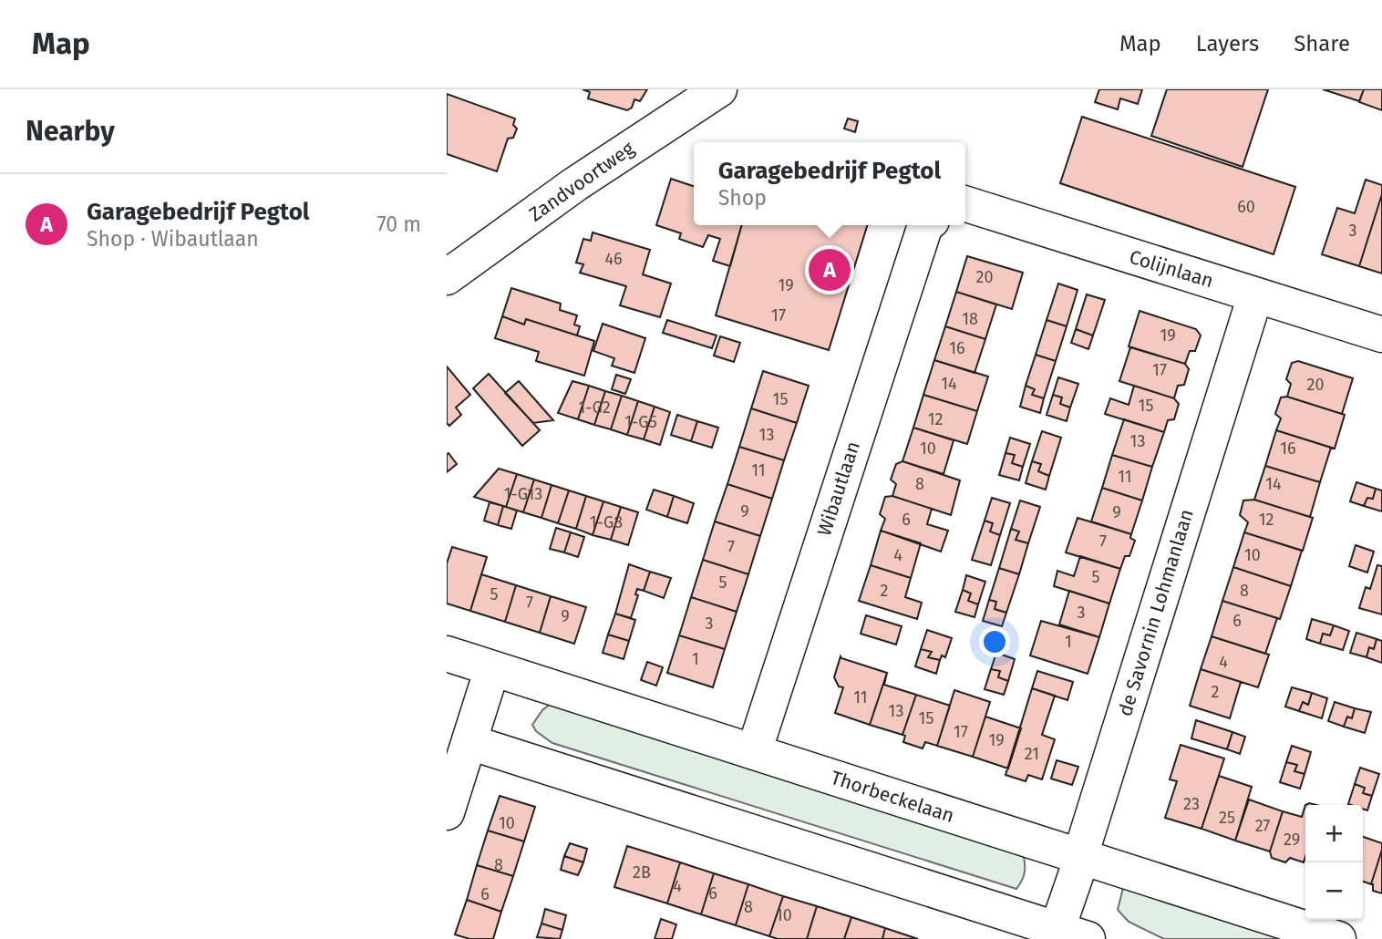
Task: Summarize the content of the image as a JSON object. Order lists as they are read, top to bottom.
{
  "streets": {
    "street": [
      "Zandvoortweg",
      "Colijnlaan",
      "Wibautlaan",
      "de Savornin Lohmanlaan",
      "Thorbeckelaan"
    ]
  },
  "crossings": [
    ["Colijnlaan", "de Savornin Lohmanlaan"],
    ["Wibautlaan", "Thorbeckelaan"],
    ["de Savornin Lohmanlaan", "Thorbeckelaan"]
  ],
  "house_numbers": [
    "60",
    "3",
    "46",
    "20",
    "19",
    "17",
    "18",
    "19",
    "16",
    "17",
    "14",
    "20",
    "15",
    "15",
    "1-G2",
    "12",
    "1-G5",
    "13",
    "13",
    "10",
    "16",
    "11",
    "11",
    "8",
    "14",
    "1-G13",
    "9",
    "9",
    "6",
    "12",
    "1-G8",
    "7",
    "7",
    "4",
    "10",
    "5",
    "5",
    "2",
    "8",
    "5",
    "7",
    "3",
    "9",
    "6",
    "3",
    "1",
    "1",
    "4",
    "2",
    "11",
    "13",
    "15",
    "17",
    "19",
    "21",
    "23",
    "25",
    "10",
    "27",
    "29",
    "8",
    "2B",
    "4",
    "6",
    "6",
    "8",
    "10"
  ],
  "page": {
    "header": "Map",
    "nav": ["Map", "Layers", "Share"],
    "heading": "Nearby",
    "popup": ["Garagebedrijf Pegtol", "Shop"],
    "list": [
      {
        "mark": "A",
        "name": "Garagebedrijf Pegtol",
        "note": "Shop · Wibautlaan",
        "value": "70 m"
      }
    ],
    "pins": "A",
    "map_buttons": ["+", "−"]
  }
}
